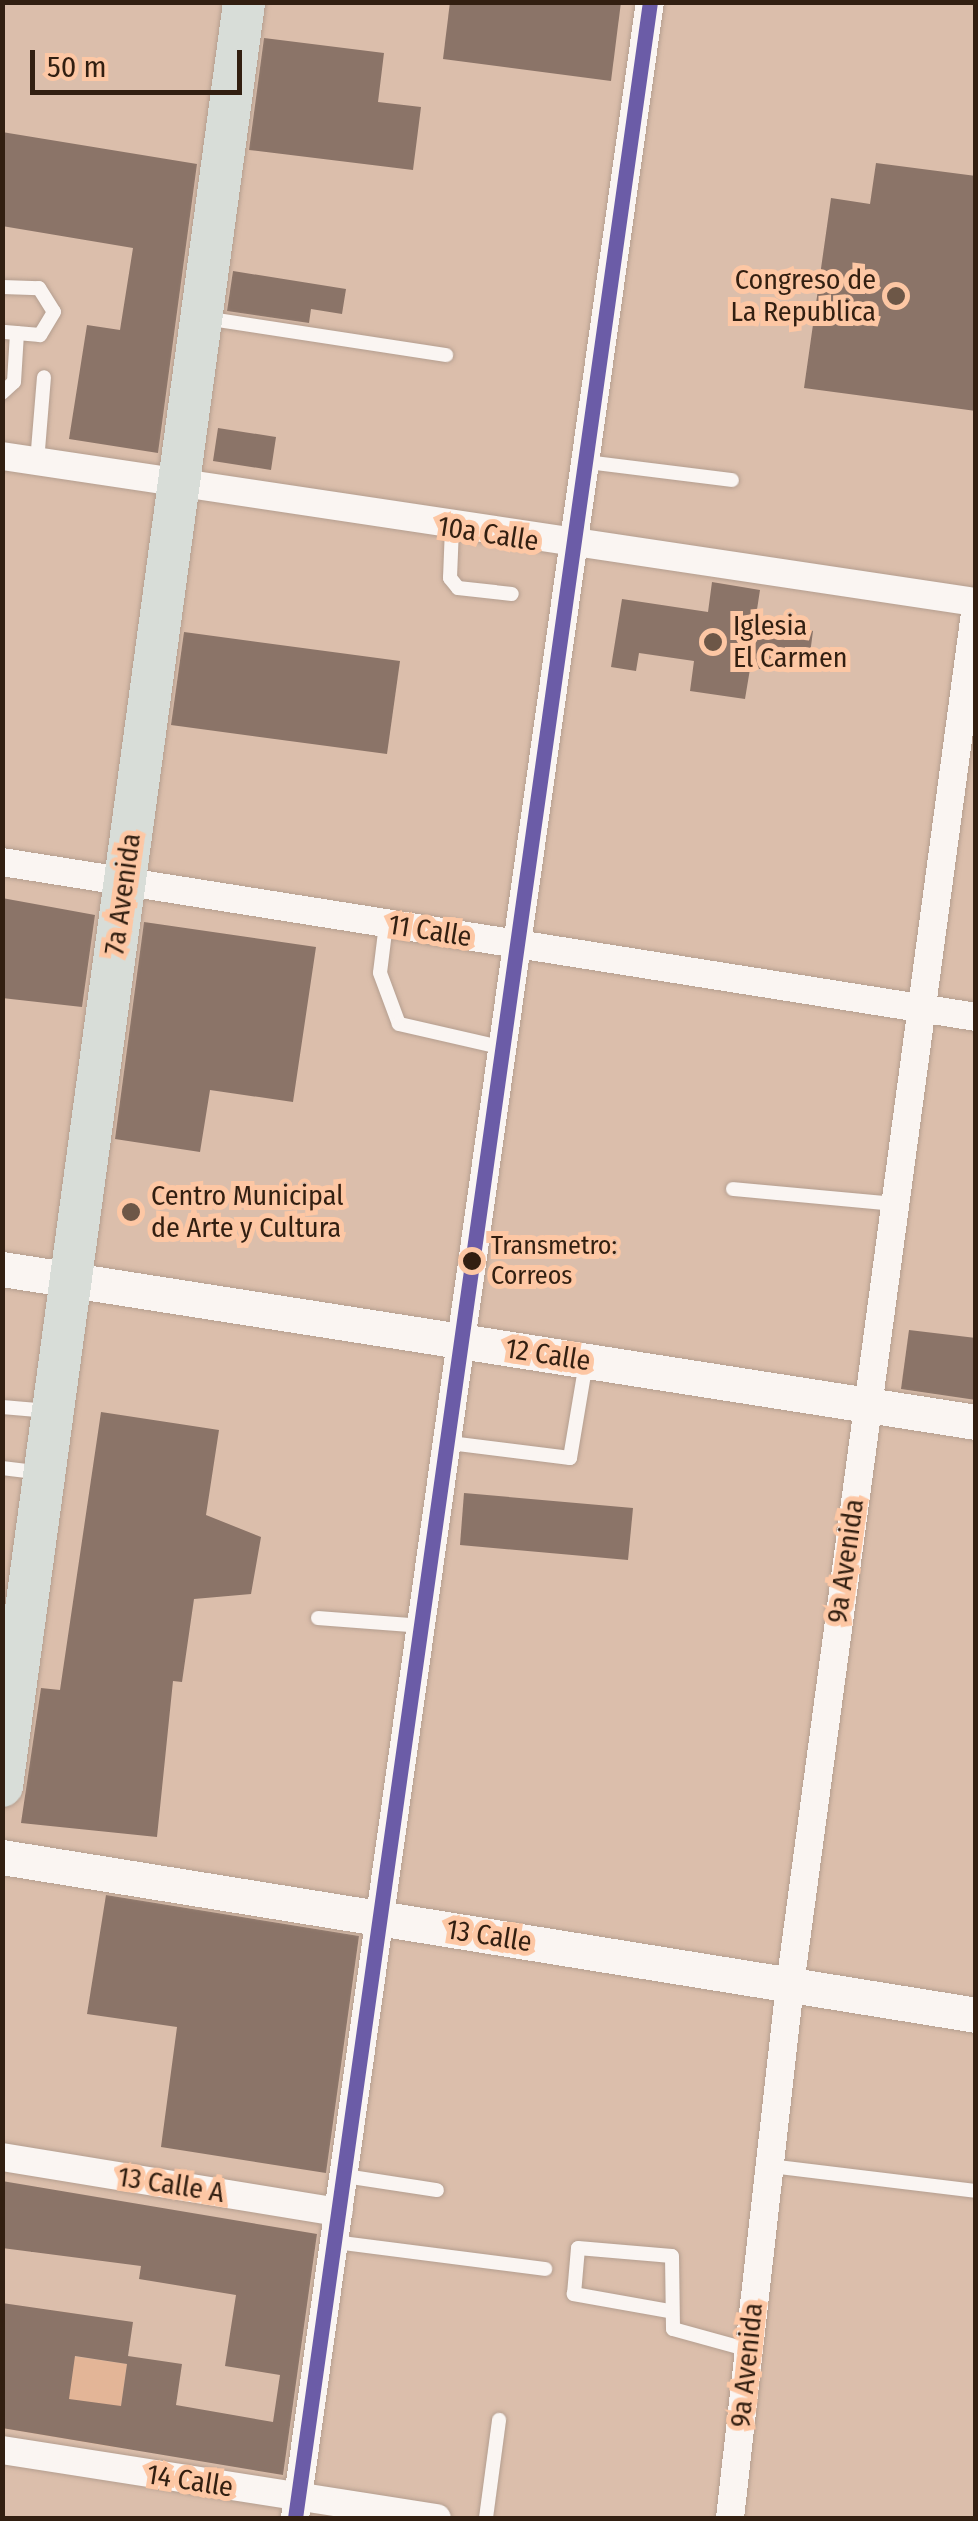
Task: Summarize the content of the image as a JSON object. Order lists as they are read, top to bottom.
{
  "streets": {
    "main road": ["7a Avenida"],
    "street": [
      "10a Calle",
      "11 Calle",
      "12 Calle",
      "9a Avenida",
      "13 Calle",
      "13 Calle A",
      "14 Calle"
    ]
  },
  "crossings": [
    ["10a Calle", "7a Avenida"],
    ["10a Calle", "9a Avenida"],
    ["7a Avenida", "11 Calle"],
    ["7a Avenida", "12 Calle"],
    ["11 Calle", "9a Avenida"],
    ["12 Calle", "9a Avenida"],
    ["9a Avenida", "13 Calle"]
  ],
  "places": [
    "Congreso de La Republica",
    "Iglesia El Carmen",
    "Centro Municipal de Arte y Cultura",
    "Transmetro: Correos"
  ],
  "scale_bar": "50 m"
}
